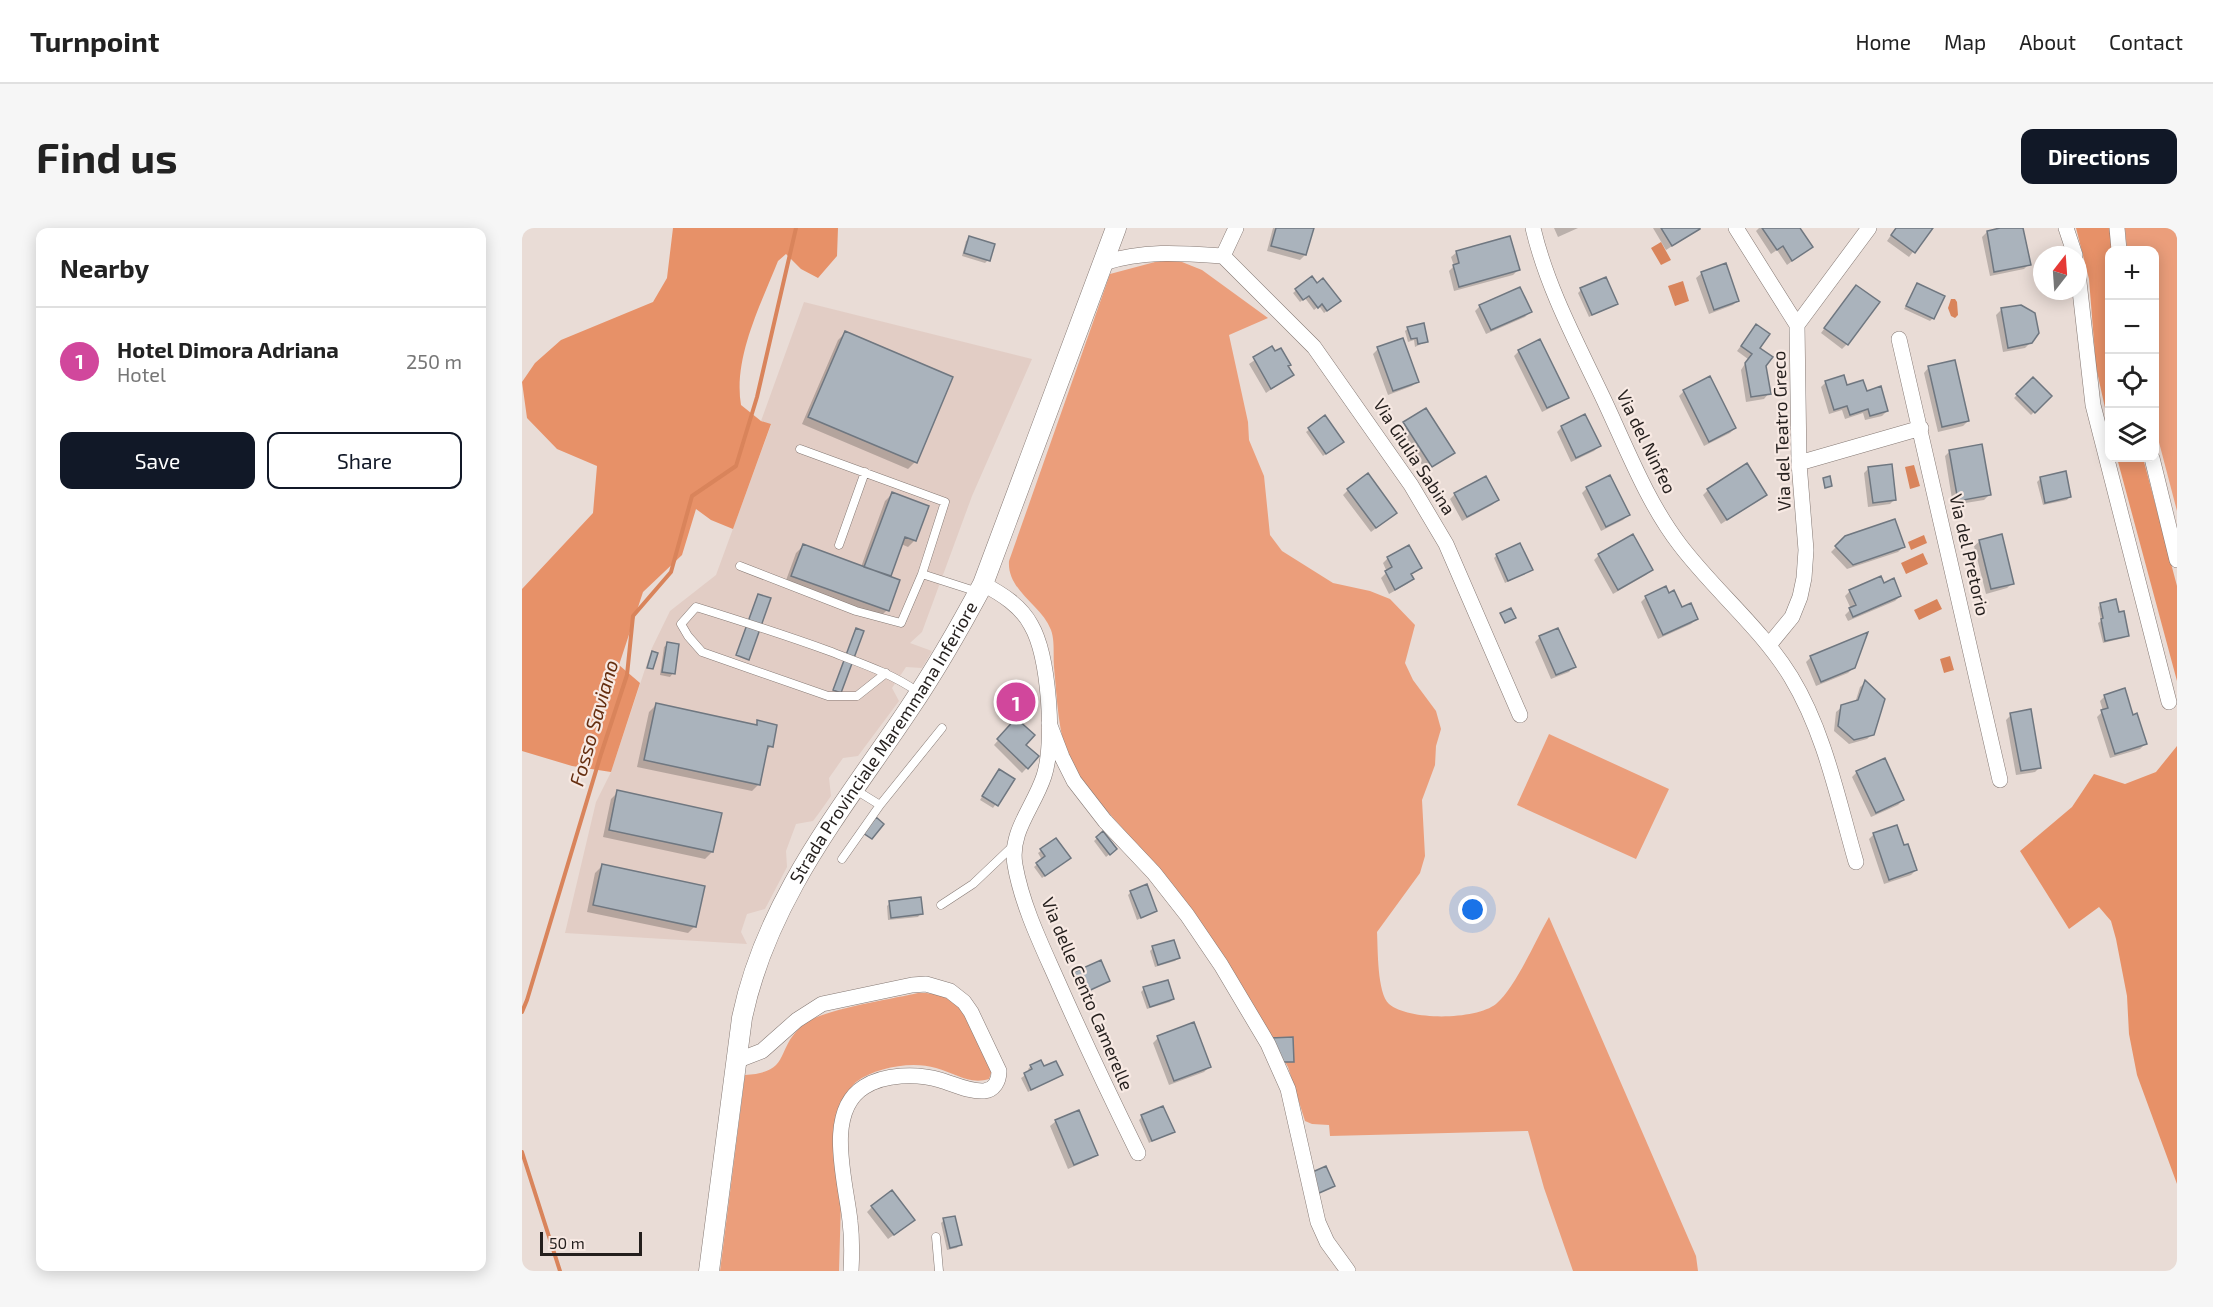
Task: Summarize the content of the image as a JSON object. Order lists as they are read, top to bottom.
{
  "streets": {
    "main road": ["Strada Provinciale Maremmana Inferiore"],
    "street": [
      "Via del Teatro Greco",
      "Via del Ninfeo",
      "Via Giulia Sabina",
      "Via del Pretorio",
      "Via delle Cento Camerelle"
    ]
  },
  "crossings": [
    ["Via del Teatro Greco", "Via del Ninfeo"],
    ["Strada Provinciale Maremmana Inferiore", "Via delle Cento Camerelle"]
  ],
  "water": ["Fosso Saviano"],
  "scale_bar": "50 m",
  "north": "top",
  "page": {
    "header": "Turnpoint",
    "nav": [
      "Home",
      "Map",
      "About",
      "Contact"
    ],
    "buttons": [
      "Directions",
      ["Save", "Share"]
    ],
    "title": "Find us",
    "heading": "Nearby",
    "map_buttons": ["+", "−"],
    "list": [
      {
        "mark": "1",
        "name": "Hotel Dimora Adriana",
        "note": "Hotel",
        "value": "250 m"
      }
    ],
    "pins": "1",
    "scale": "50 m"
  }
}
